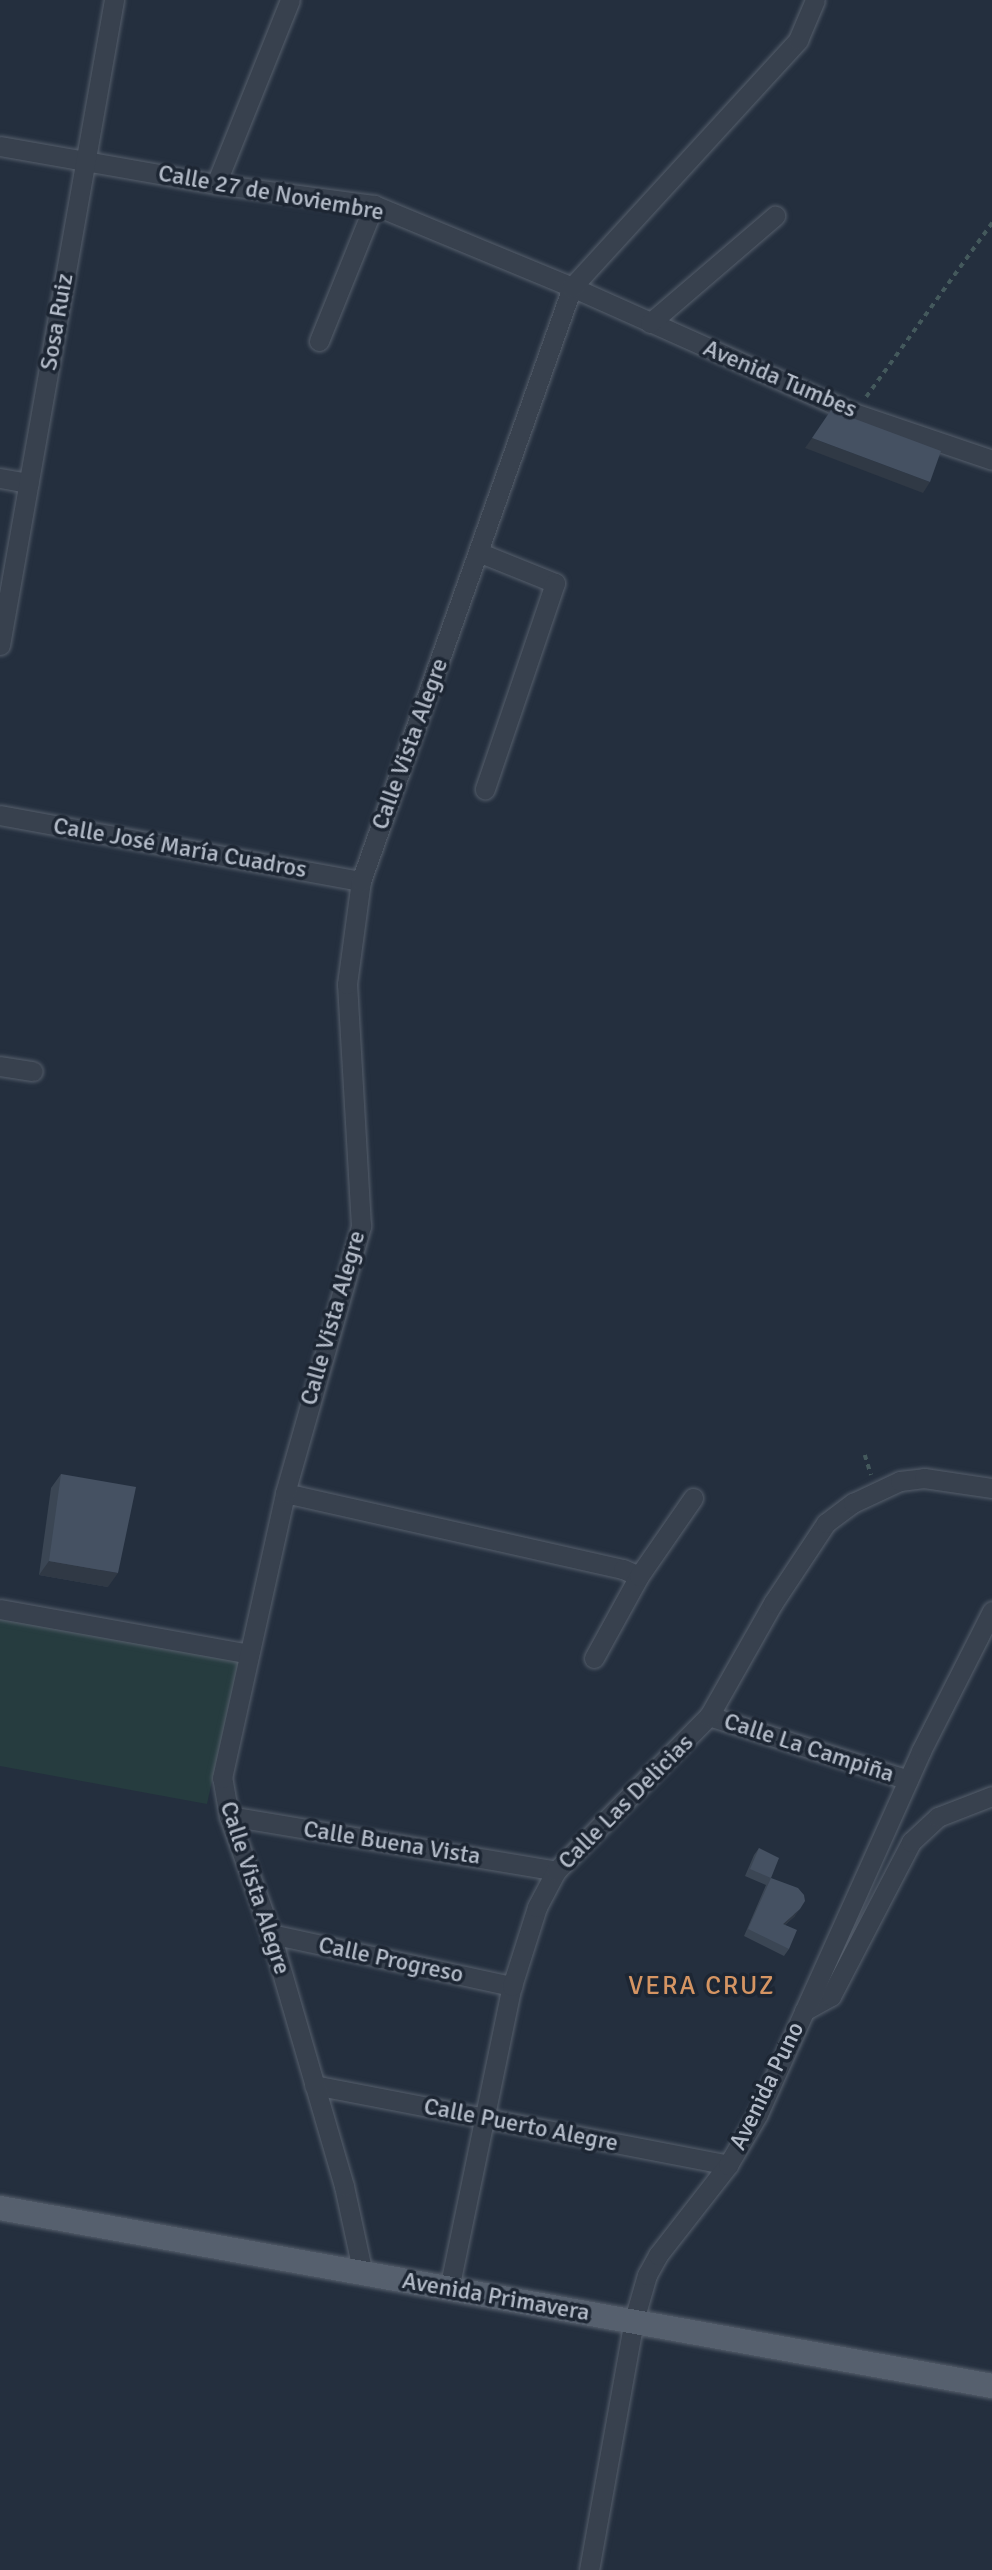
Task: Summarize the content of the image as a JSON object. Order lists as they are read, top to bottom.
{
  "streets": {
    "main road": ["Avenida Primavera"],
    "street": [
      "Calle 27 de Noviembre",
      "Sosa Ruiz",
      "Avenida Tumbes",
      "Calle Vista Alegre",
      "Calle José María Cuadros",
      "Calle La Campiña",
      "Calle Las Delicias",
      "Calle Buena Vista",
      "Calle Progreso",
      "Avenida Puno",
      "Calle Puerto Alegre"
    ]
  },
  "crossings": [
    ["Calle 27 de Noviembre", "Sosa Ruiz"],
    ["Calle 27 de Noviembre", "Avenida Tumbes"],
    ["Calle 27 de Noviembre", "Calle Vista Alegre"],
    ["Avenida Tumbes", "Calle Vista Alegre"],
    ["Calle Vista Alegre", "Calle José María Cuadros"],
    ["Calle Vista Alegre", "Calle Buena Vista"],
    ["Calle Vista Alegre", "Calle Progreso"],
    ["Calle Vista Alegre", "Calle Puerto Alegre"],
    ["Calle Vista Alegre", "Avenida Primavera"],
    ["Calle La Campiña", "Calle Las Delicias"],
    ["Calle La Campiña", "Avenida Puno"],
    ["Calle Las Delicias", "Calle Buena Vista"],
    ["Calle Las Delicias", "Calle Progreso"],
    ["Calle Las Delicias", "Calle Puerto Alegre"],
    ["Calle Las Delicias", "Avenida Primavera"],
    ["Avenida Puno", "Calle Puerto Alegre"],
    ["Avenida Puno", "Avenida Primavera"]
  ],
  "districts": ["VERA CRUZ"]
}
